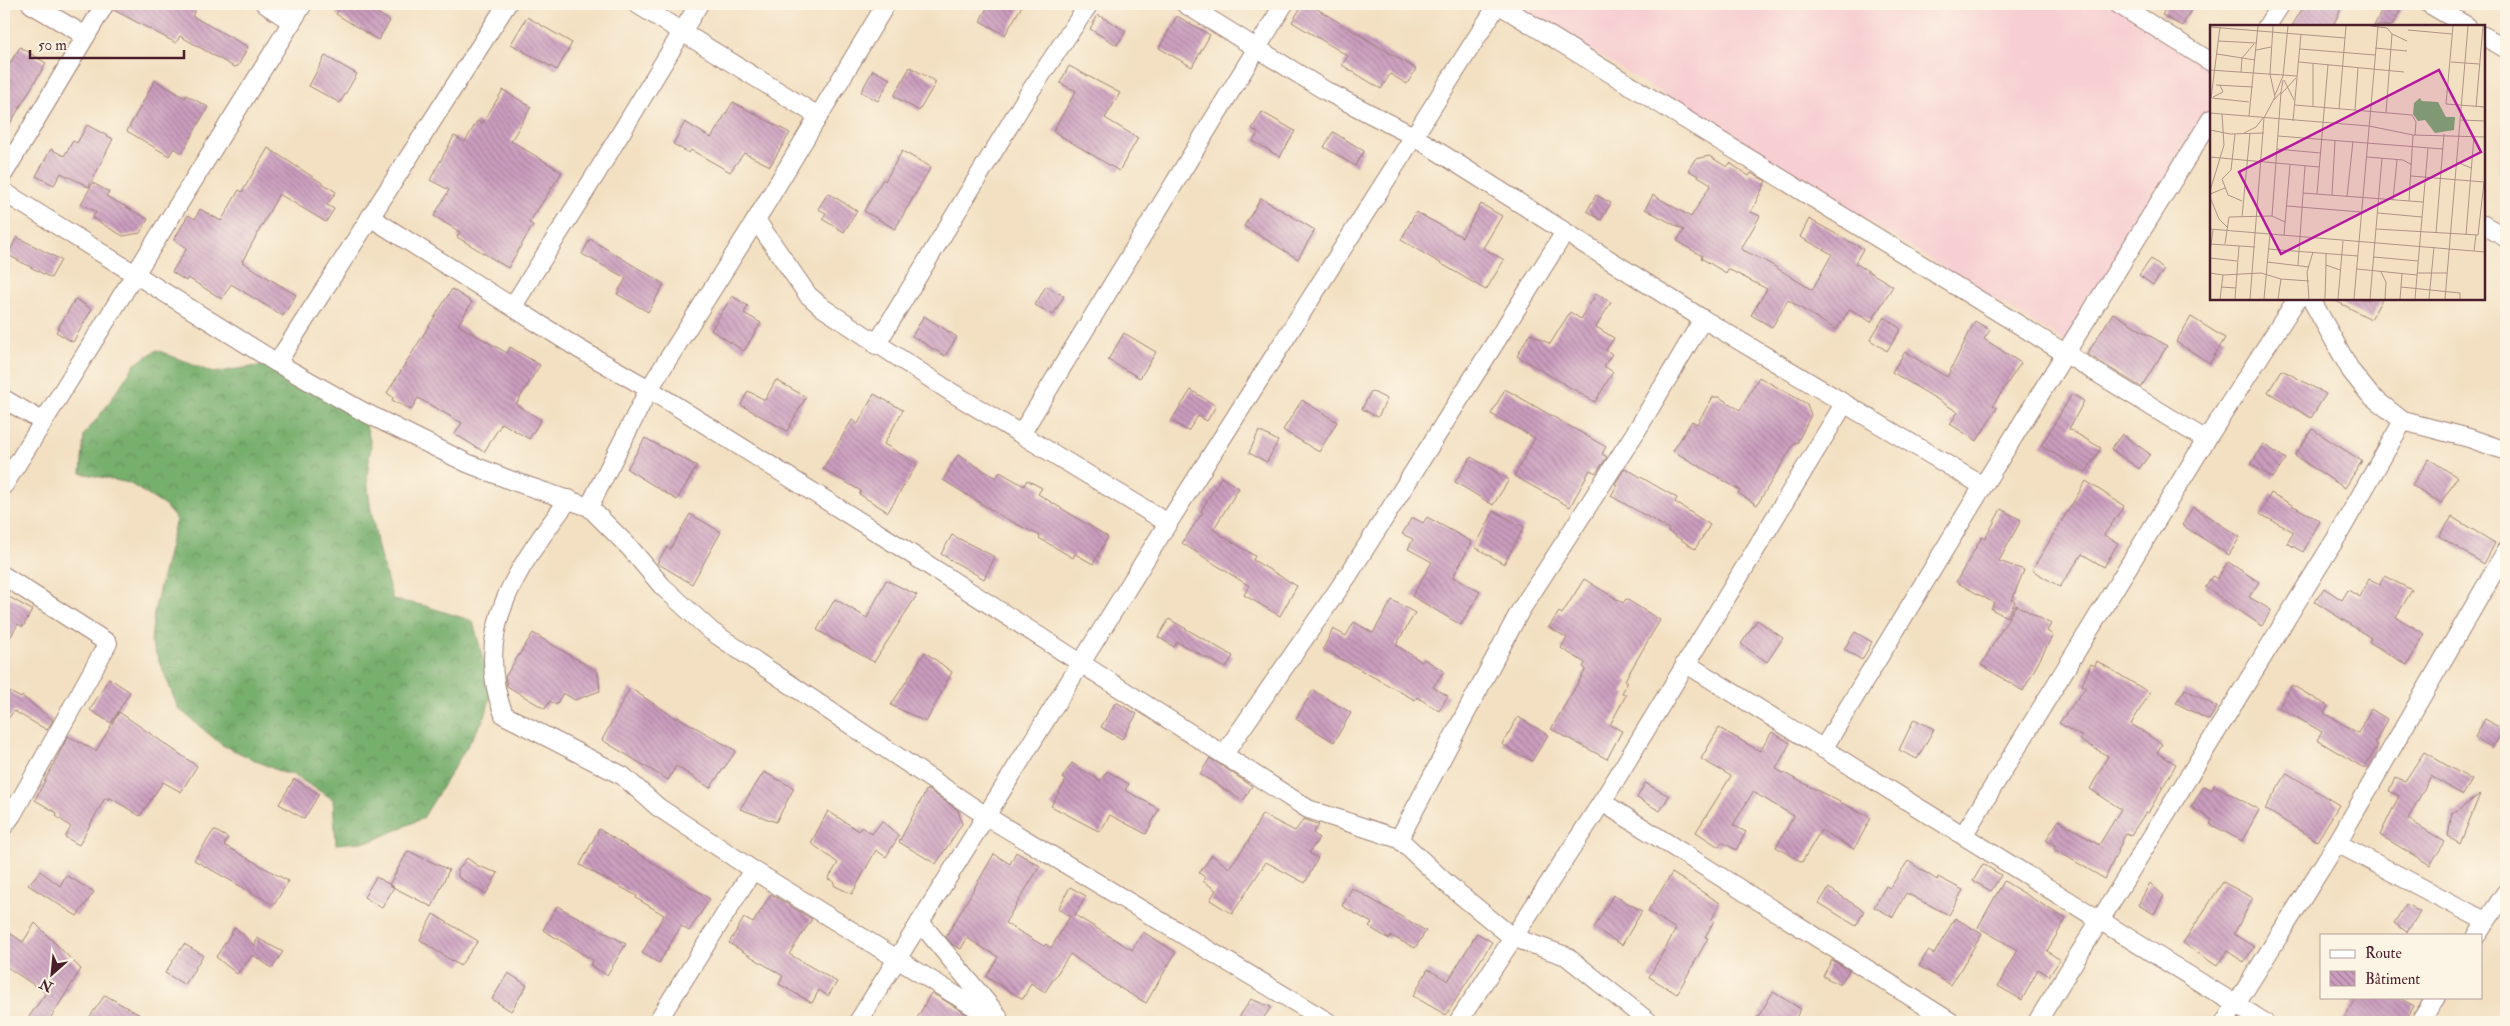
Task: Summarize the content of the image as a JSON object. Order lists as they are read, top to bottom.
{
  "legend": ["Route", "Bâtiment"],
  "scale_bar": "50 m",
  "north": "bottom left"
}
